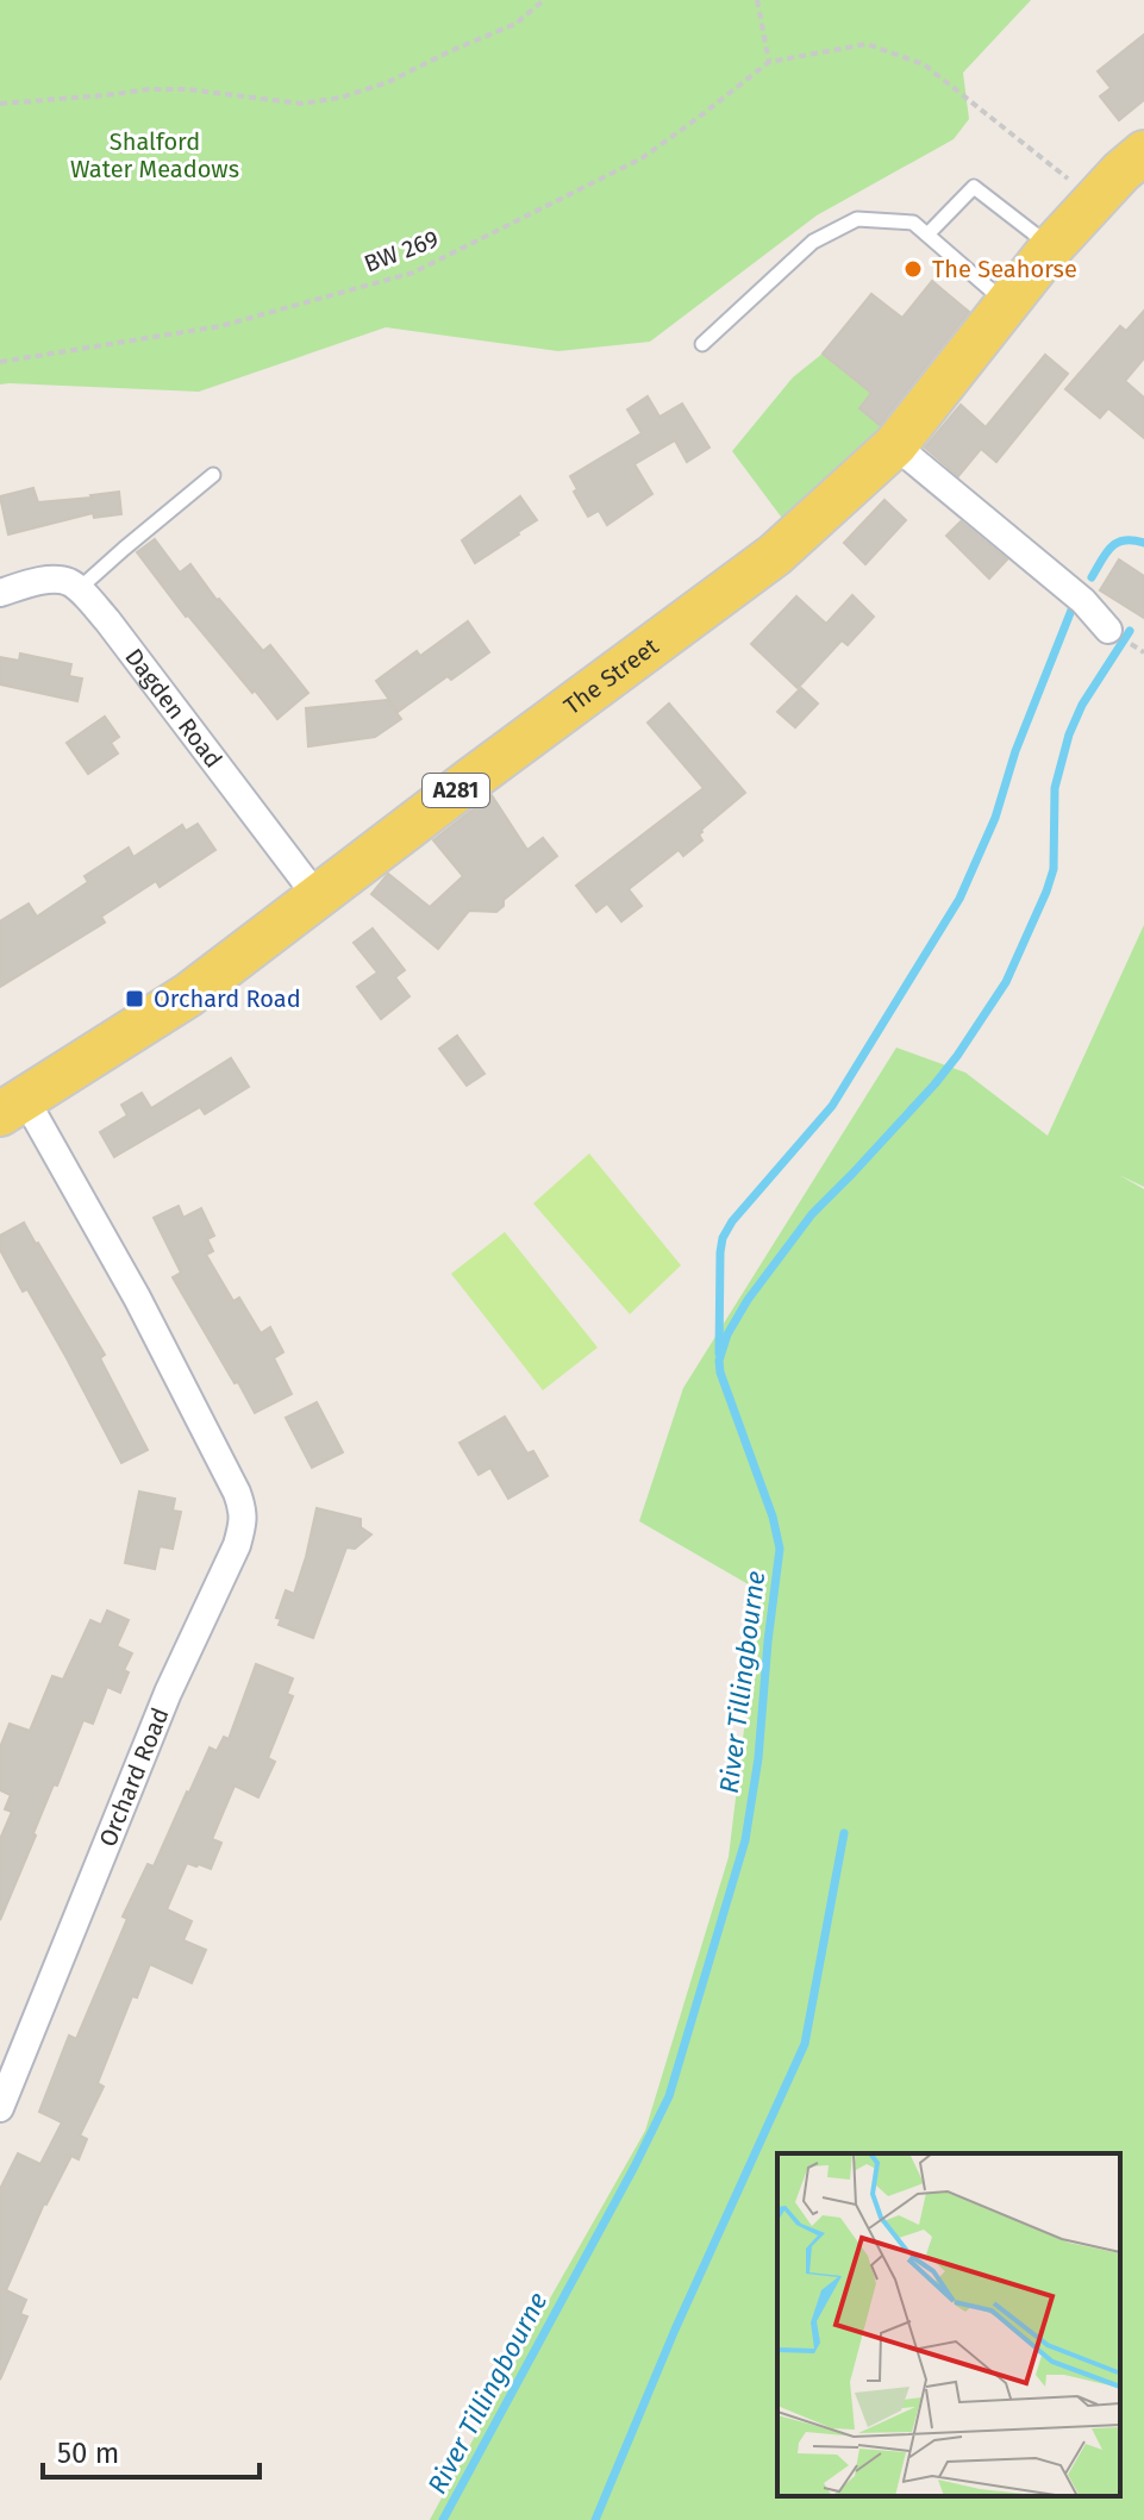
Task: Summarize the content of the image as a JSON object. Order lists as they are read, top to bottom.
{
  "streets": {
    "main road": ["The Street", "A281"],
    "street": ["Dagden Road", "Orchard Road"],
    "path": ["BW 269"]
  },
  "crossings": [
    ["The Street", "Dagden Road"],
    ["The Street", "Orchard Road"]
  ],
  "water": ["River Tillingbourne"],
  "parks": ["Shalford Water Meadows"],
  "places": {
    "other": ["The Seahorse"],
    "transit": ["Orchard Road"]
  },
  "scale_bar": "50 m"
}
